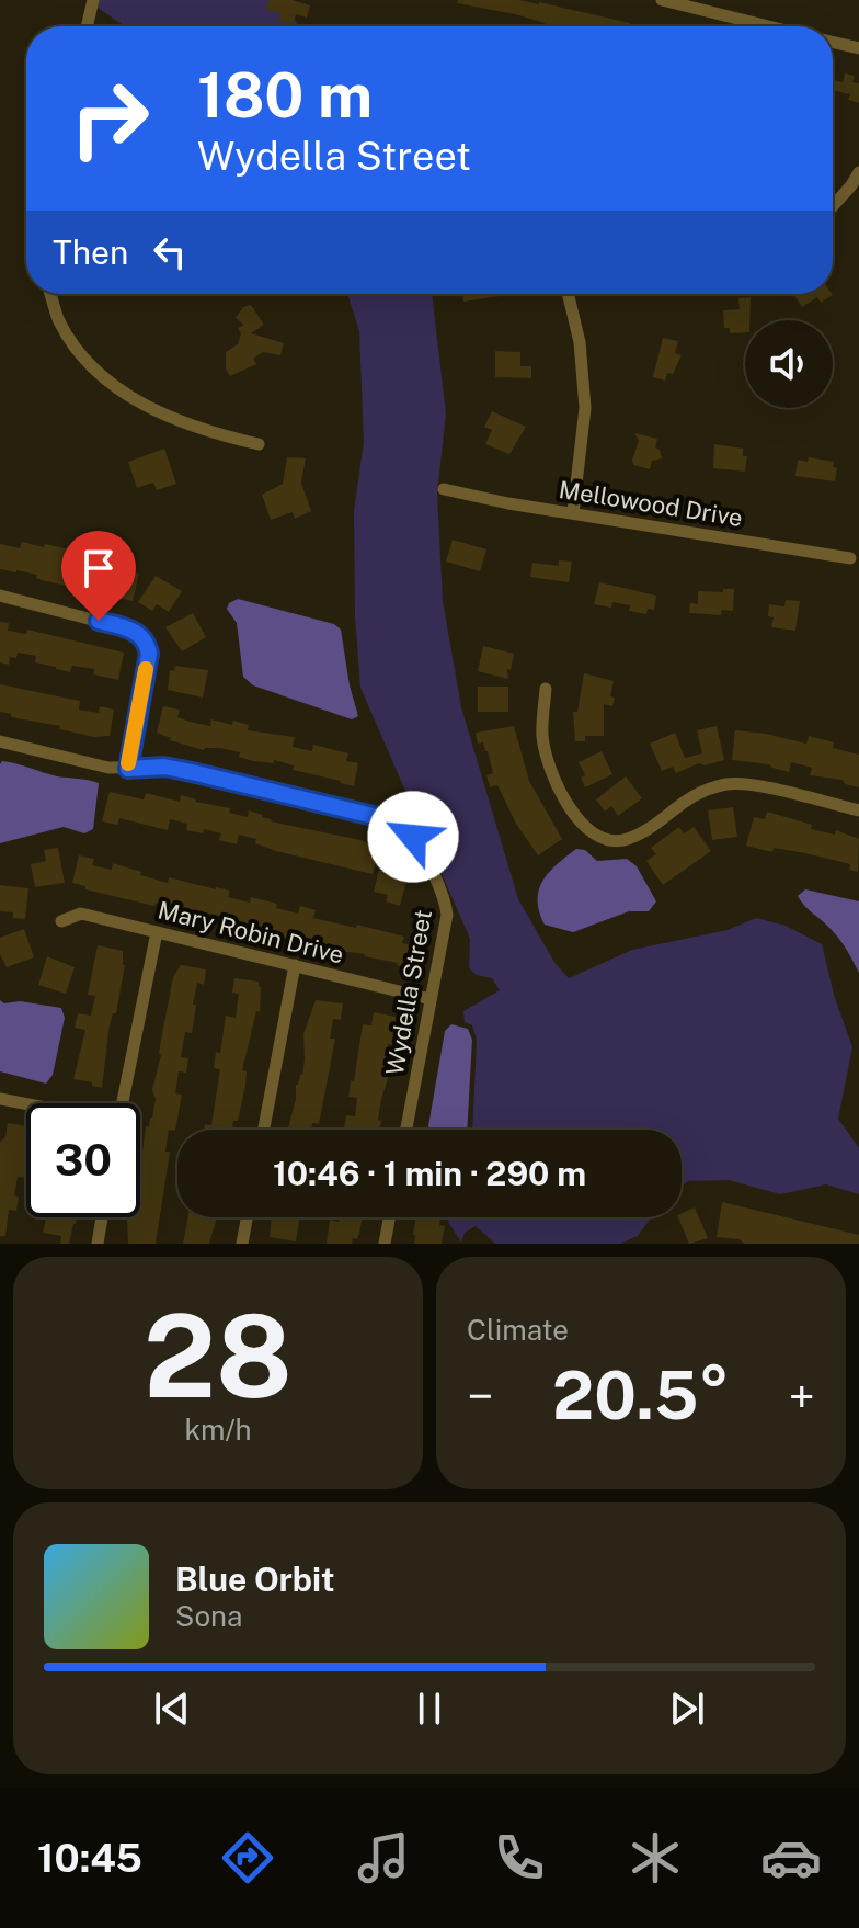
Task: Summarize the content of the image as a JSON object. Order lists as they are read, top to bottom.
{
  "streets": {
    "street": ["Mellowood Drive", "Mary Robin Drive", "Wydella Street"]
  },
  "crossings": [
    ["Mary Robin Drive", "Wydella Street"]
  ],
  "page": {
    "turn": ["180 m", "Wydella Street"],
    "then": "Then",
    "limit": "30",
    "trip": "10:46 · 1 min · 290 m",
    "tile": [
      ["28", "km/h"],
      "Climate"
    ],
    "heat": ["−", "20.5°", "+"],
    "song": ["Blue Orbit", "Sona"],
    "tabs": "10:45"
  }
}
